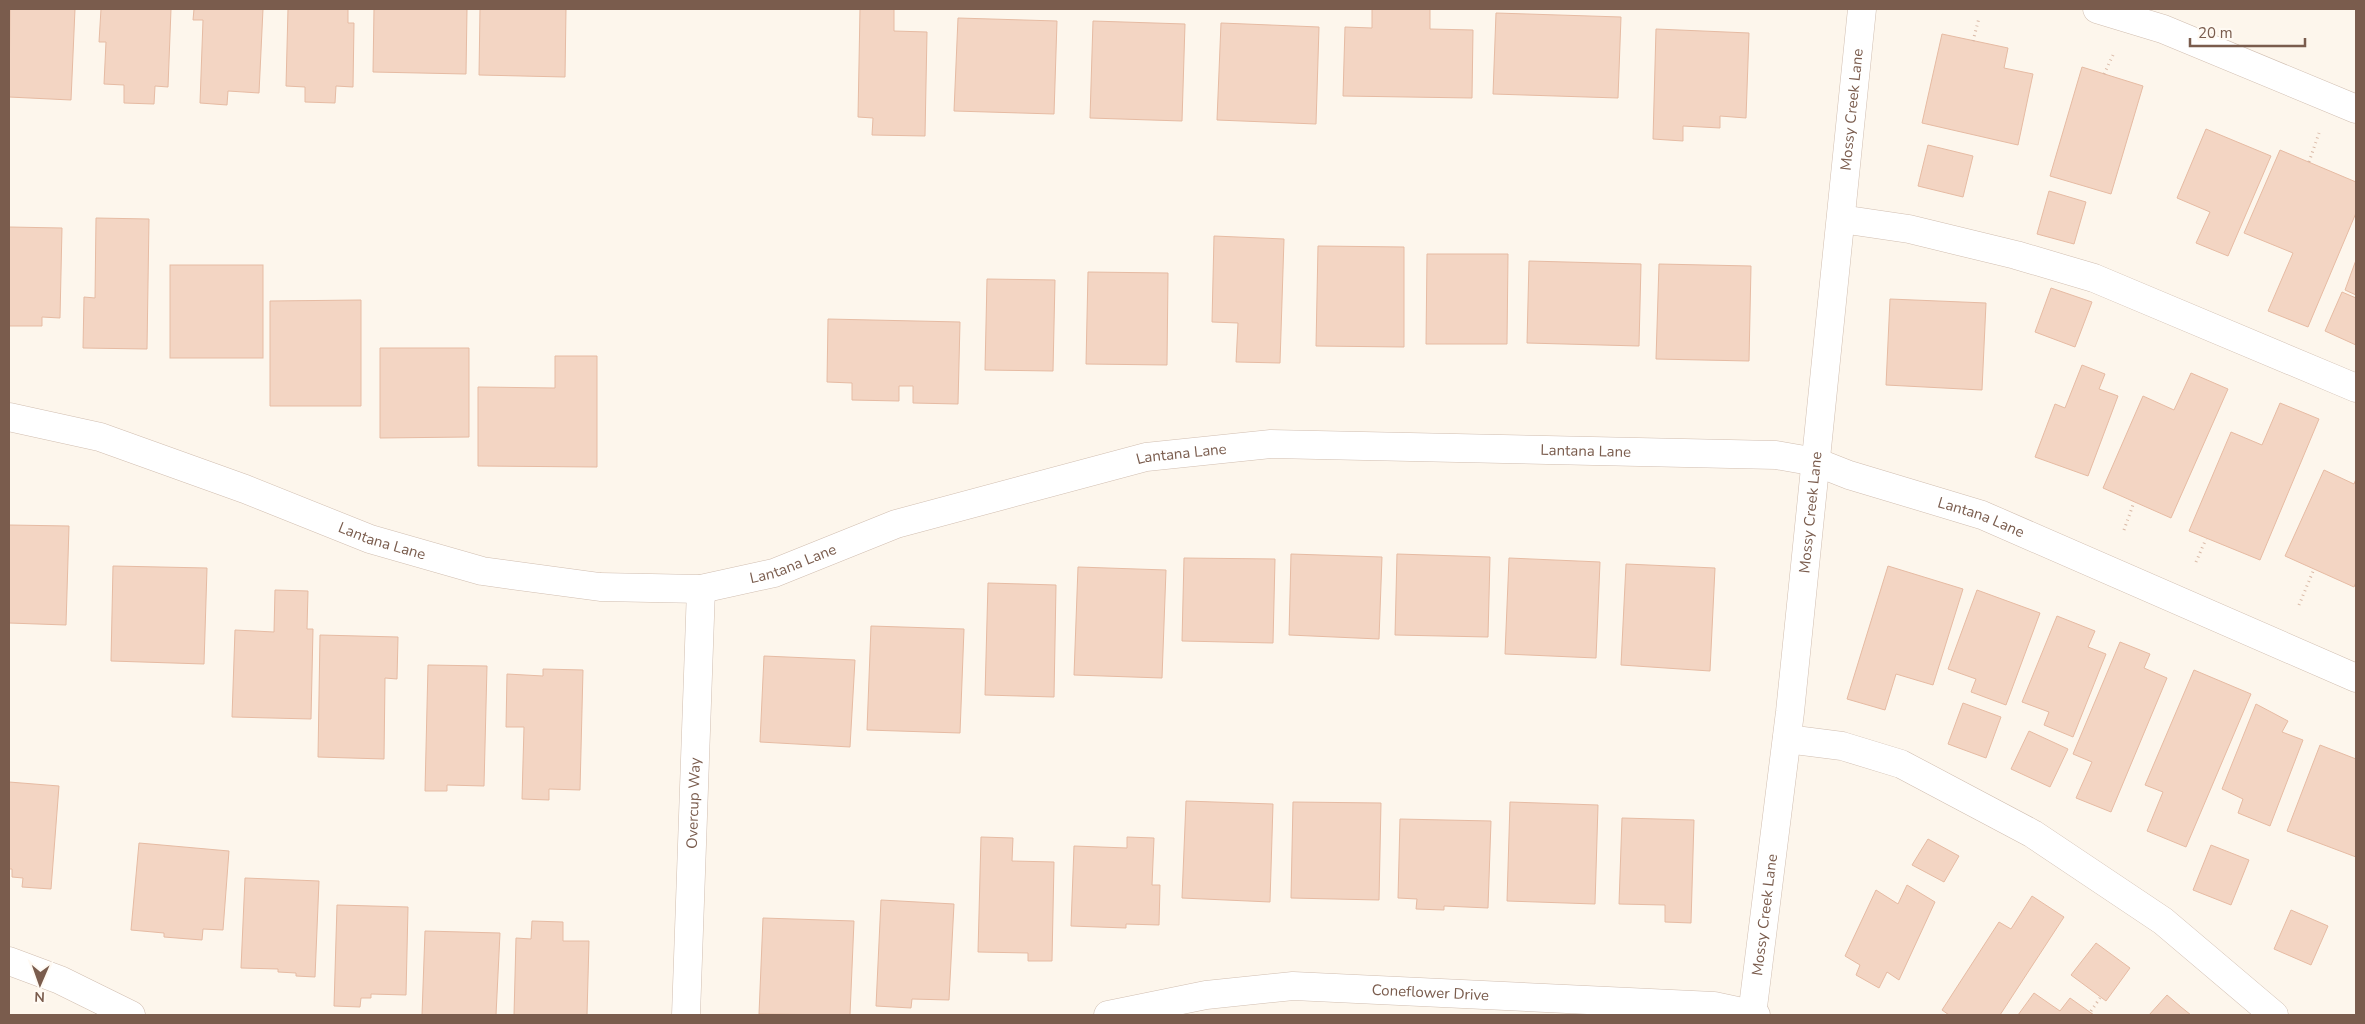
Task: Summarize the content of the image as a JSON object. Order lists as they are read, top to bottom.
{
  "streets": {
    "street": [
      "Mossy Creek Lane",
      "Lantana Lane",
      "Overcup Way",
      "Coneflower Drive"
    ]
  },
  "crossings": [
    ["Mossy Creek Lane", "Lantana Lane"],
    ["Mossy Creek Lane", "Coneflower Drive"],
    ["Lantana Lane", "Overcup Way"]
  ],
  "scale_bar": "20 m",
  "north": "bottom"
}
